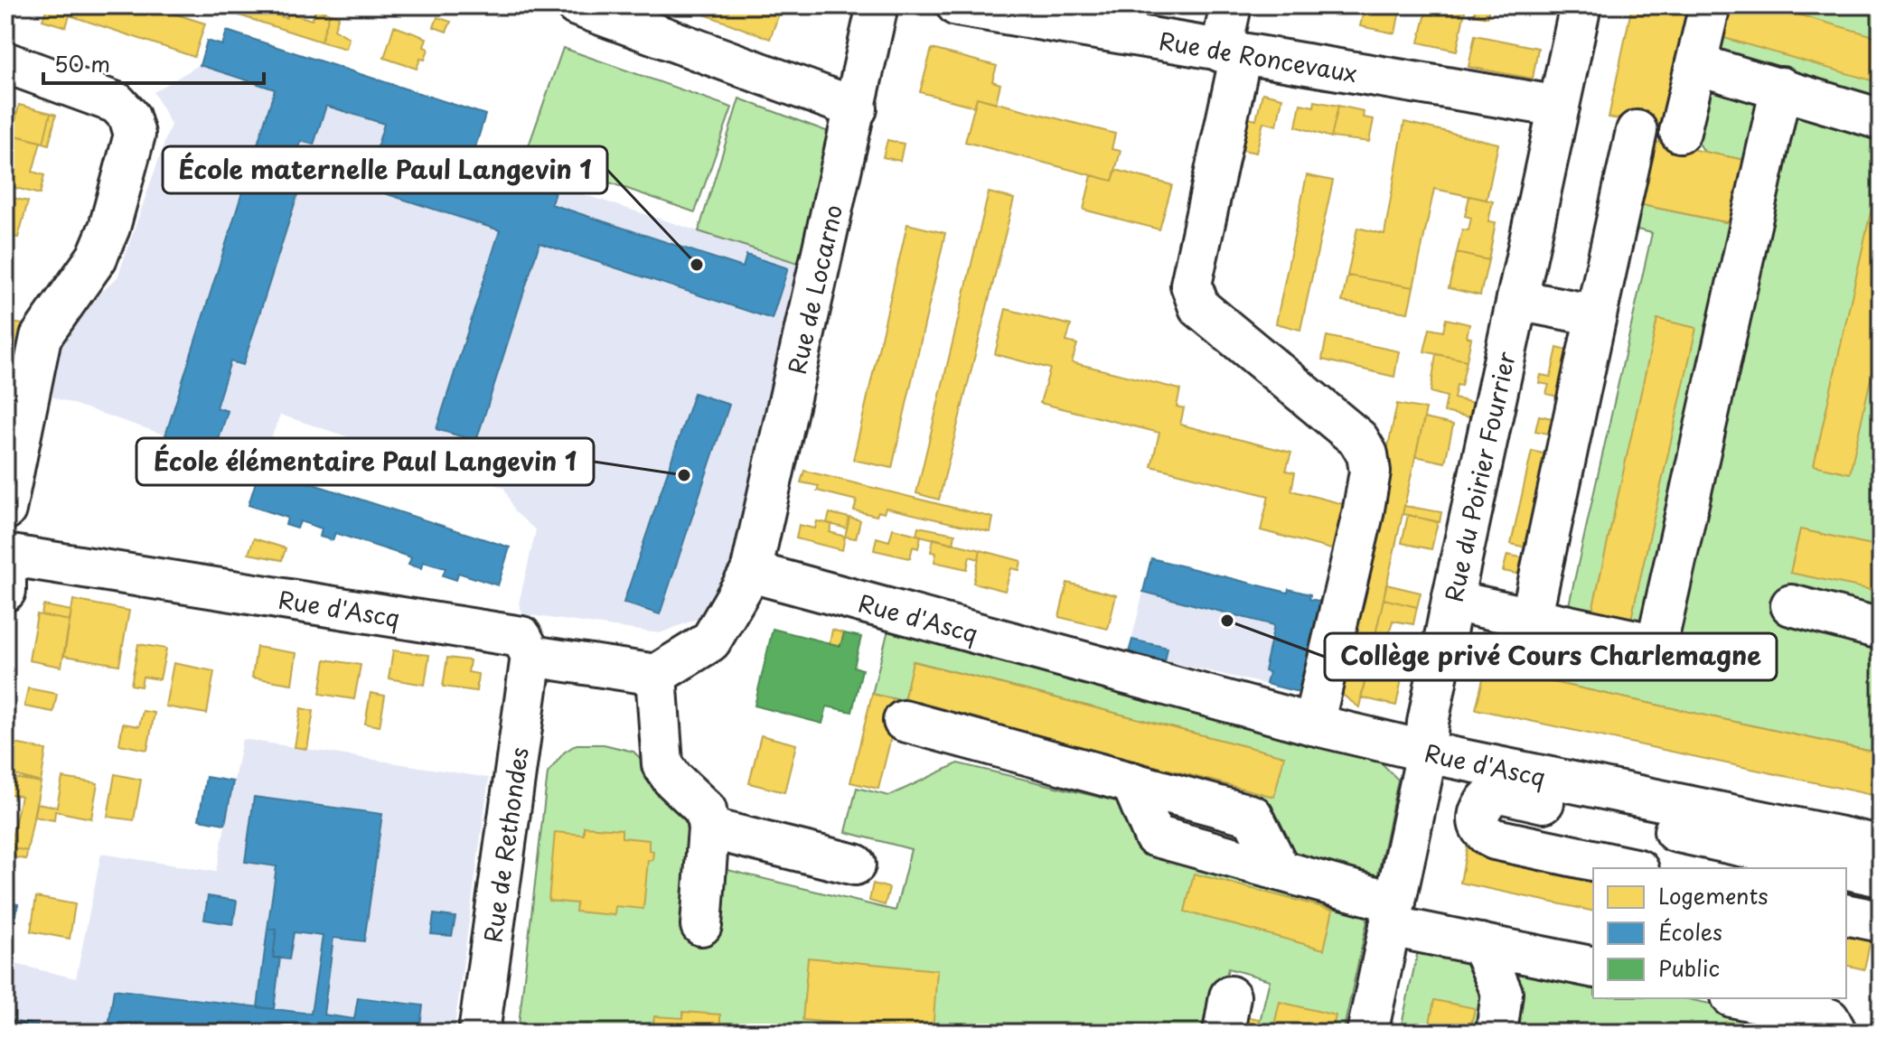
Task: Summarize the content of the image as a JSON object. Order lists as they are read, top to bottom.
{
  "streets": {
    "street": [
      "Rue de Roncevaux",
      "Rue de Locarno",
      "Rue du Poirier Fourrier",
      "Rue d'Ascq",
      "Rue de Rethondes"
    ]
  },
  "crossings": [
    ["Rue de Roncevaux", "Rue du Poirier Fourrier"],
    ["Rue de Locarno", "Rue d'Ascq"],
    ["Rue du Poirier Fourrier", "Rue d'Ascq"],
    ["Rue d'Ascq", "Rue de Rethondes"]
  ],
  "places": ["École maternelle Paul Langevin 1", "École élémentaire Paul Langevin 1", "Collège privé Cours Charlemagne"],
  "legend": ["Logements", "Écoles", "Public"],
  "scale_bar": "50 m"
}
